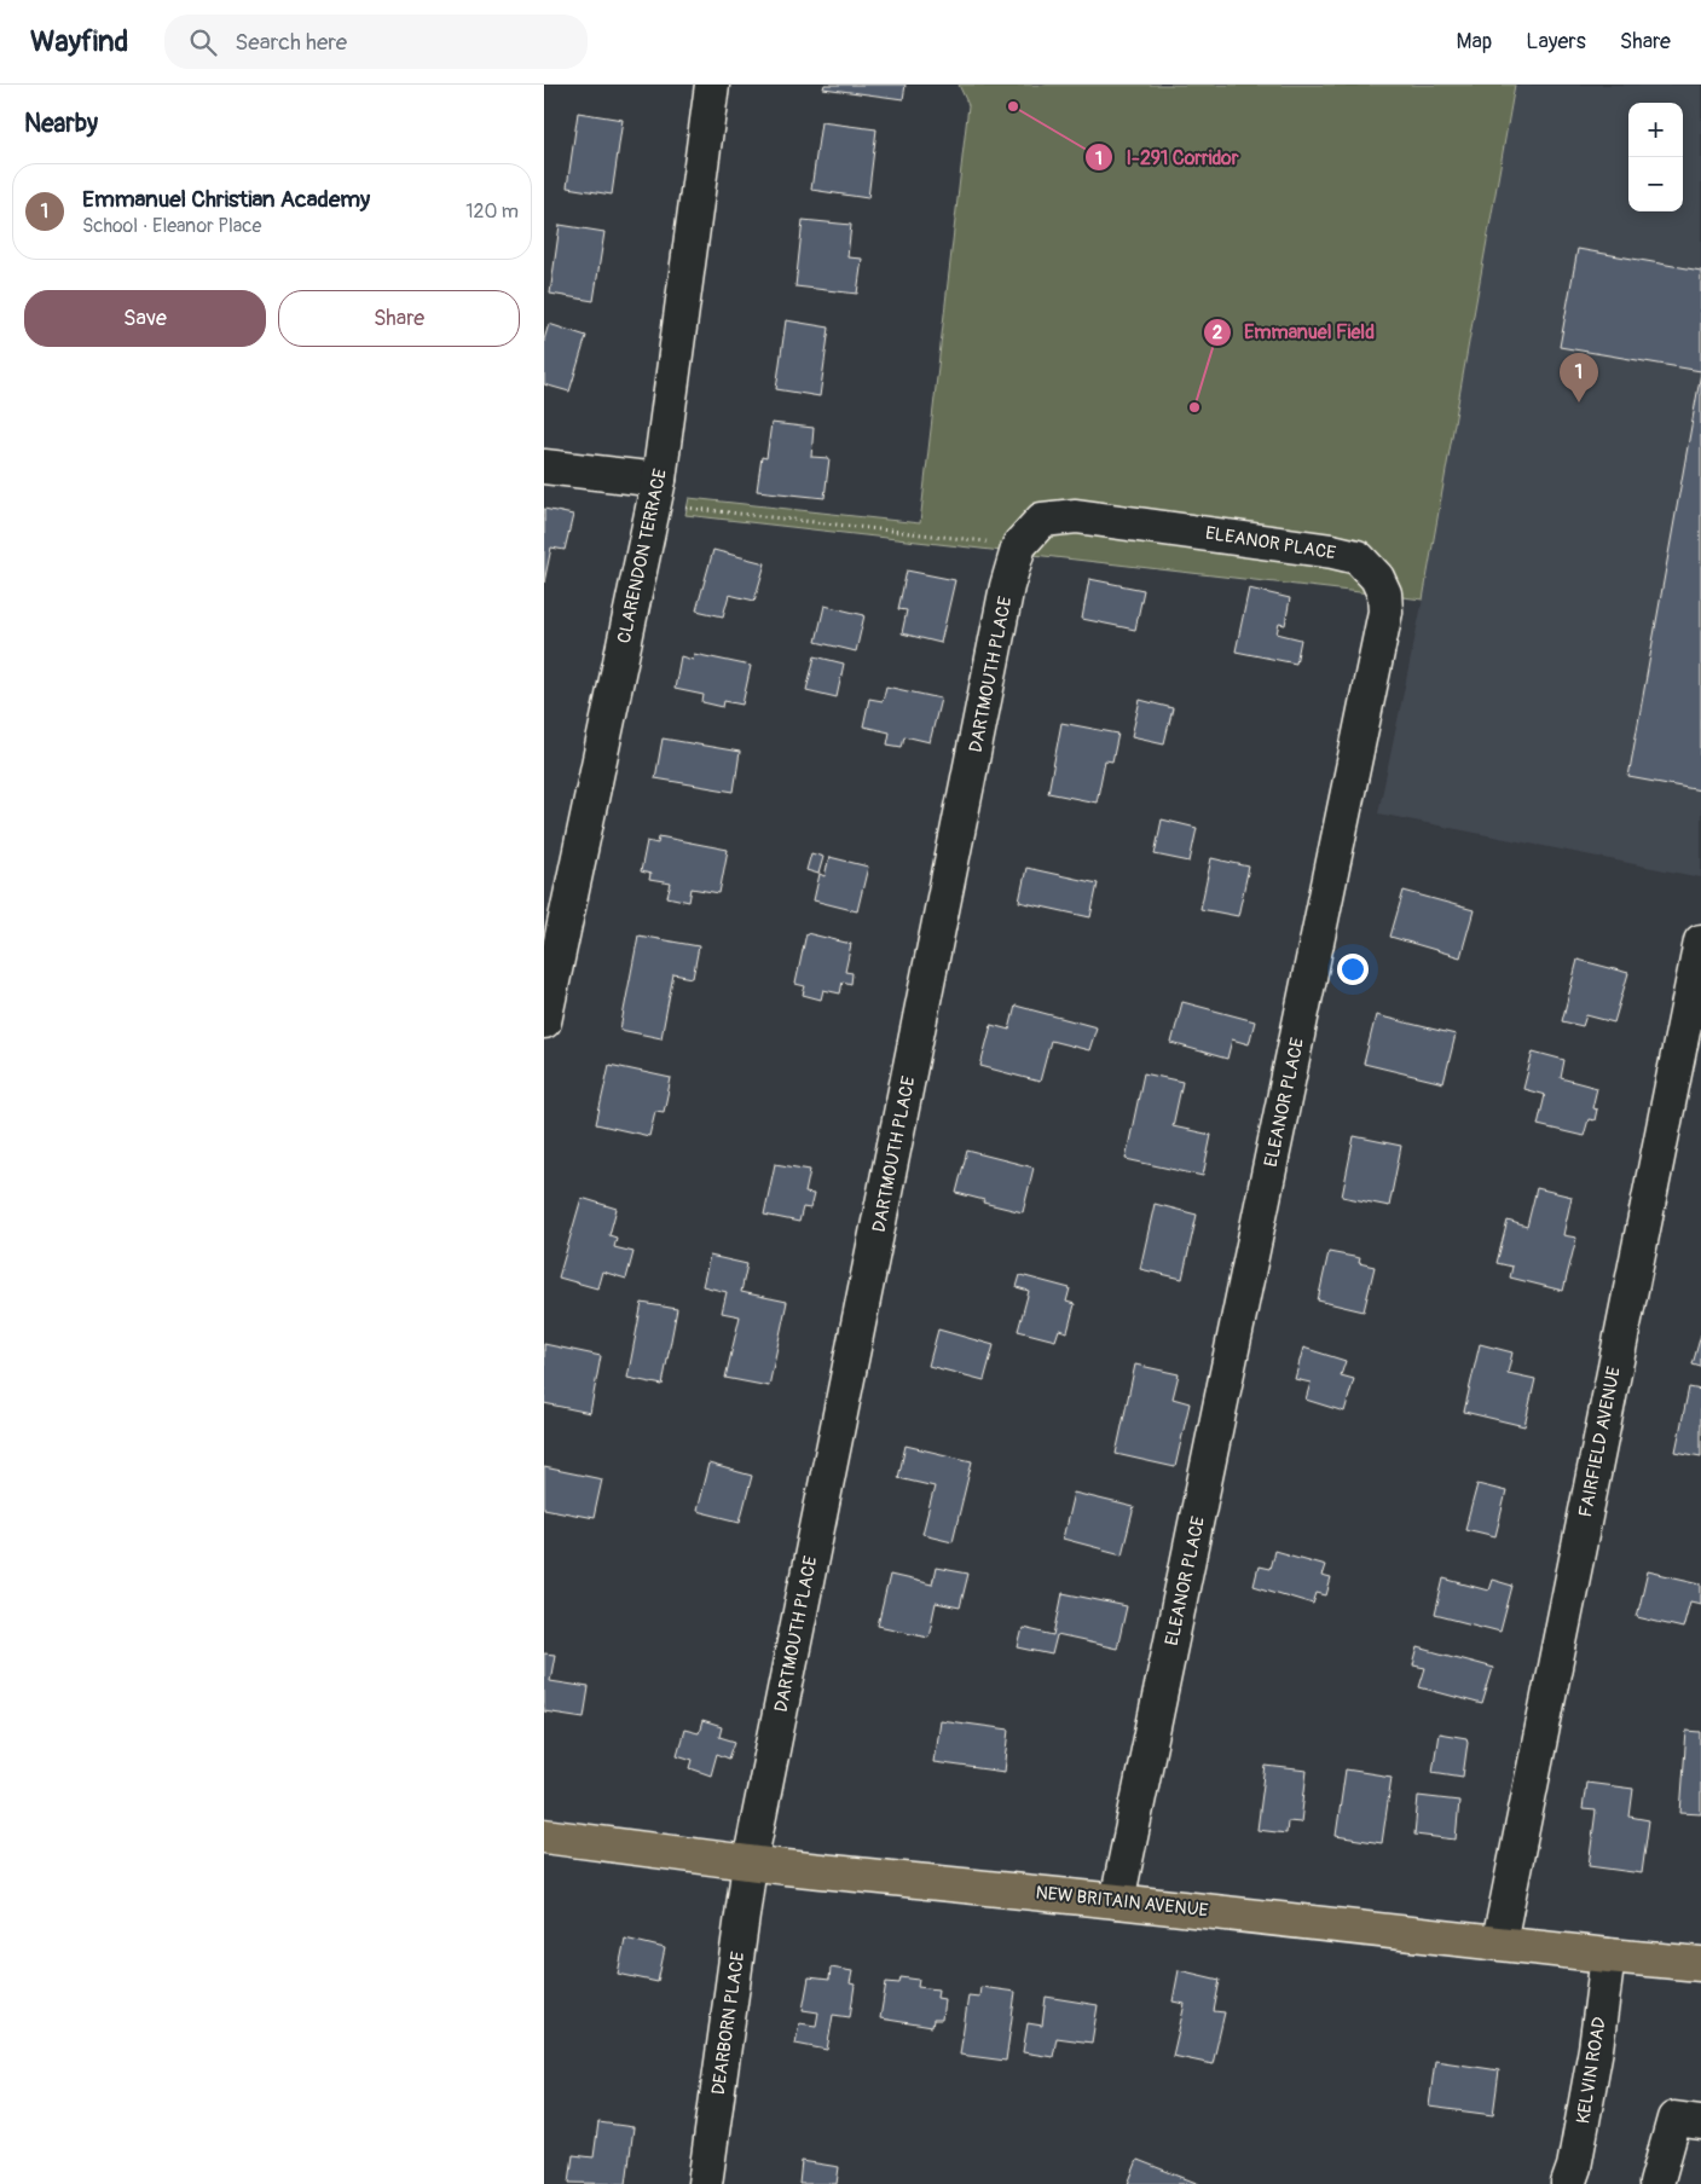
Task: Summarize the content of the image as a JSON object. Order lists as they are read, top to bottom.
{
  "streets": {
    "main road": ["NEW BRITAIN AVENUE"],
    "street": [
      "ELEANOR PLACE",
      "CLARENDON TERRACE",
      "DARTMOUTH PLACE",
      "FAIRFIELD AVENUE",
      "DEARBORN PLACE",
      "KELVIN ROAD"
    ]
  },
  "crossings": [
    ["ELEANOR PLACE", "DARTMOUTH PLACE"],
    ["ELEANOR PLACE", "NEW BRITAIN AVENUE"],
    ["DARTMOUTH PLACE", "NEW BRITAIN AVENUE"],
    ["DARTMOUTH PLACE", "DEARBORN PLACE"],
    ["FAIRFIELD AVENUE", "NEW BRITAIN AVENUE"],
    ["NEW BRITAIN AVENUE", "DEARBORN PLACE"],
    ["NEW BRITAIN AVENUE", "KELVIN ROAD"]
  ],
  "places": ["I-291 Corridor", "Emmanuel Field"],
  "page": {
    "header": "Wayfind",
    "search": "Search here",
    "nav": ["Map", "Layers", "Share"],
    "heading": "Nearby",
    "map_buttons": ["+", "−"],
    "list": [
      {
        "mark": "1",
        "name": "Emmanuel Christian Academy",
        "note": "School · Eleanor Place",
        "value": "120 m"
      }
    ],
    "buttons": ["Save", "Share"],
    "pins": "1"
  }
}
